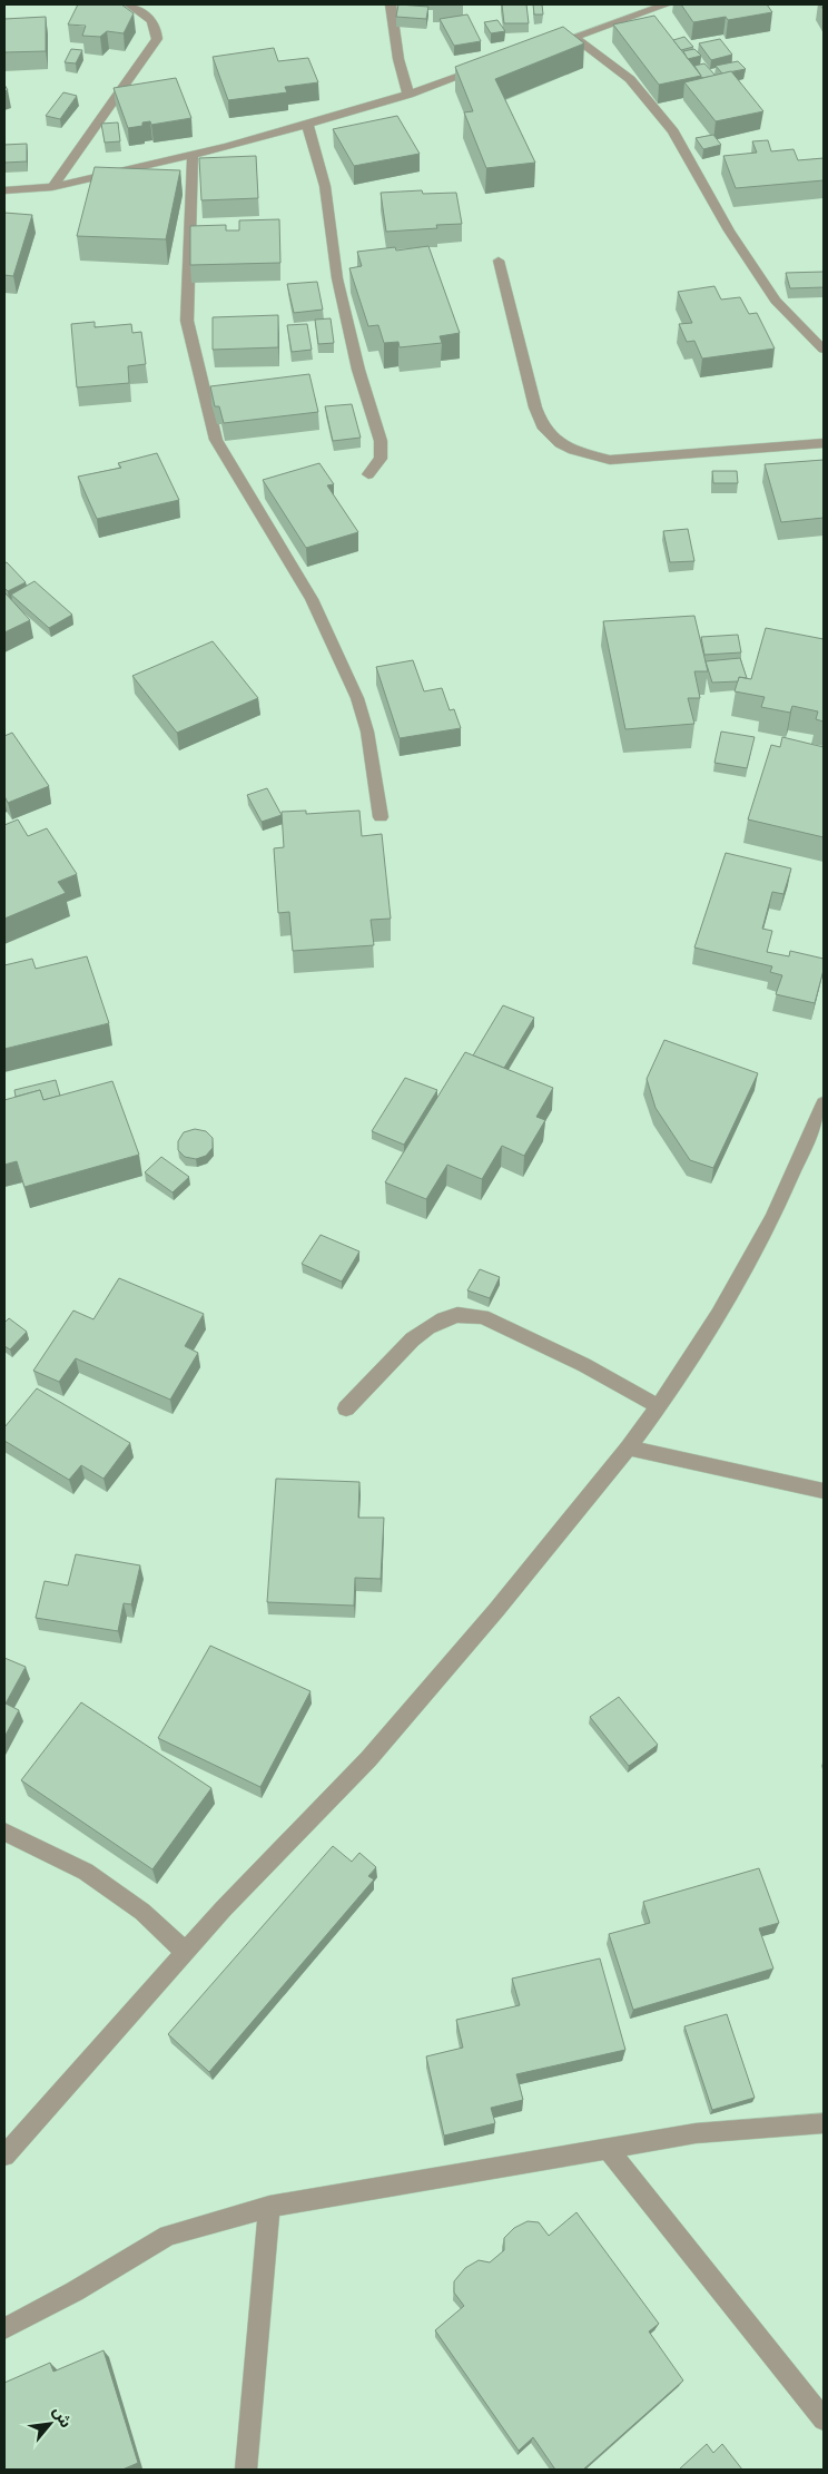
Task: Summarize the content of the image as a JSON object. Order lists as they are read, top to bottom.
{
  "north": "top right"
}
